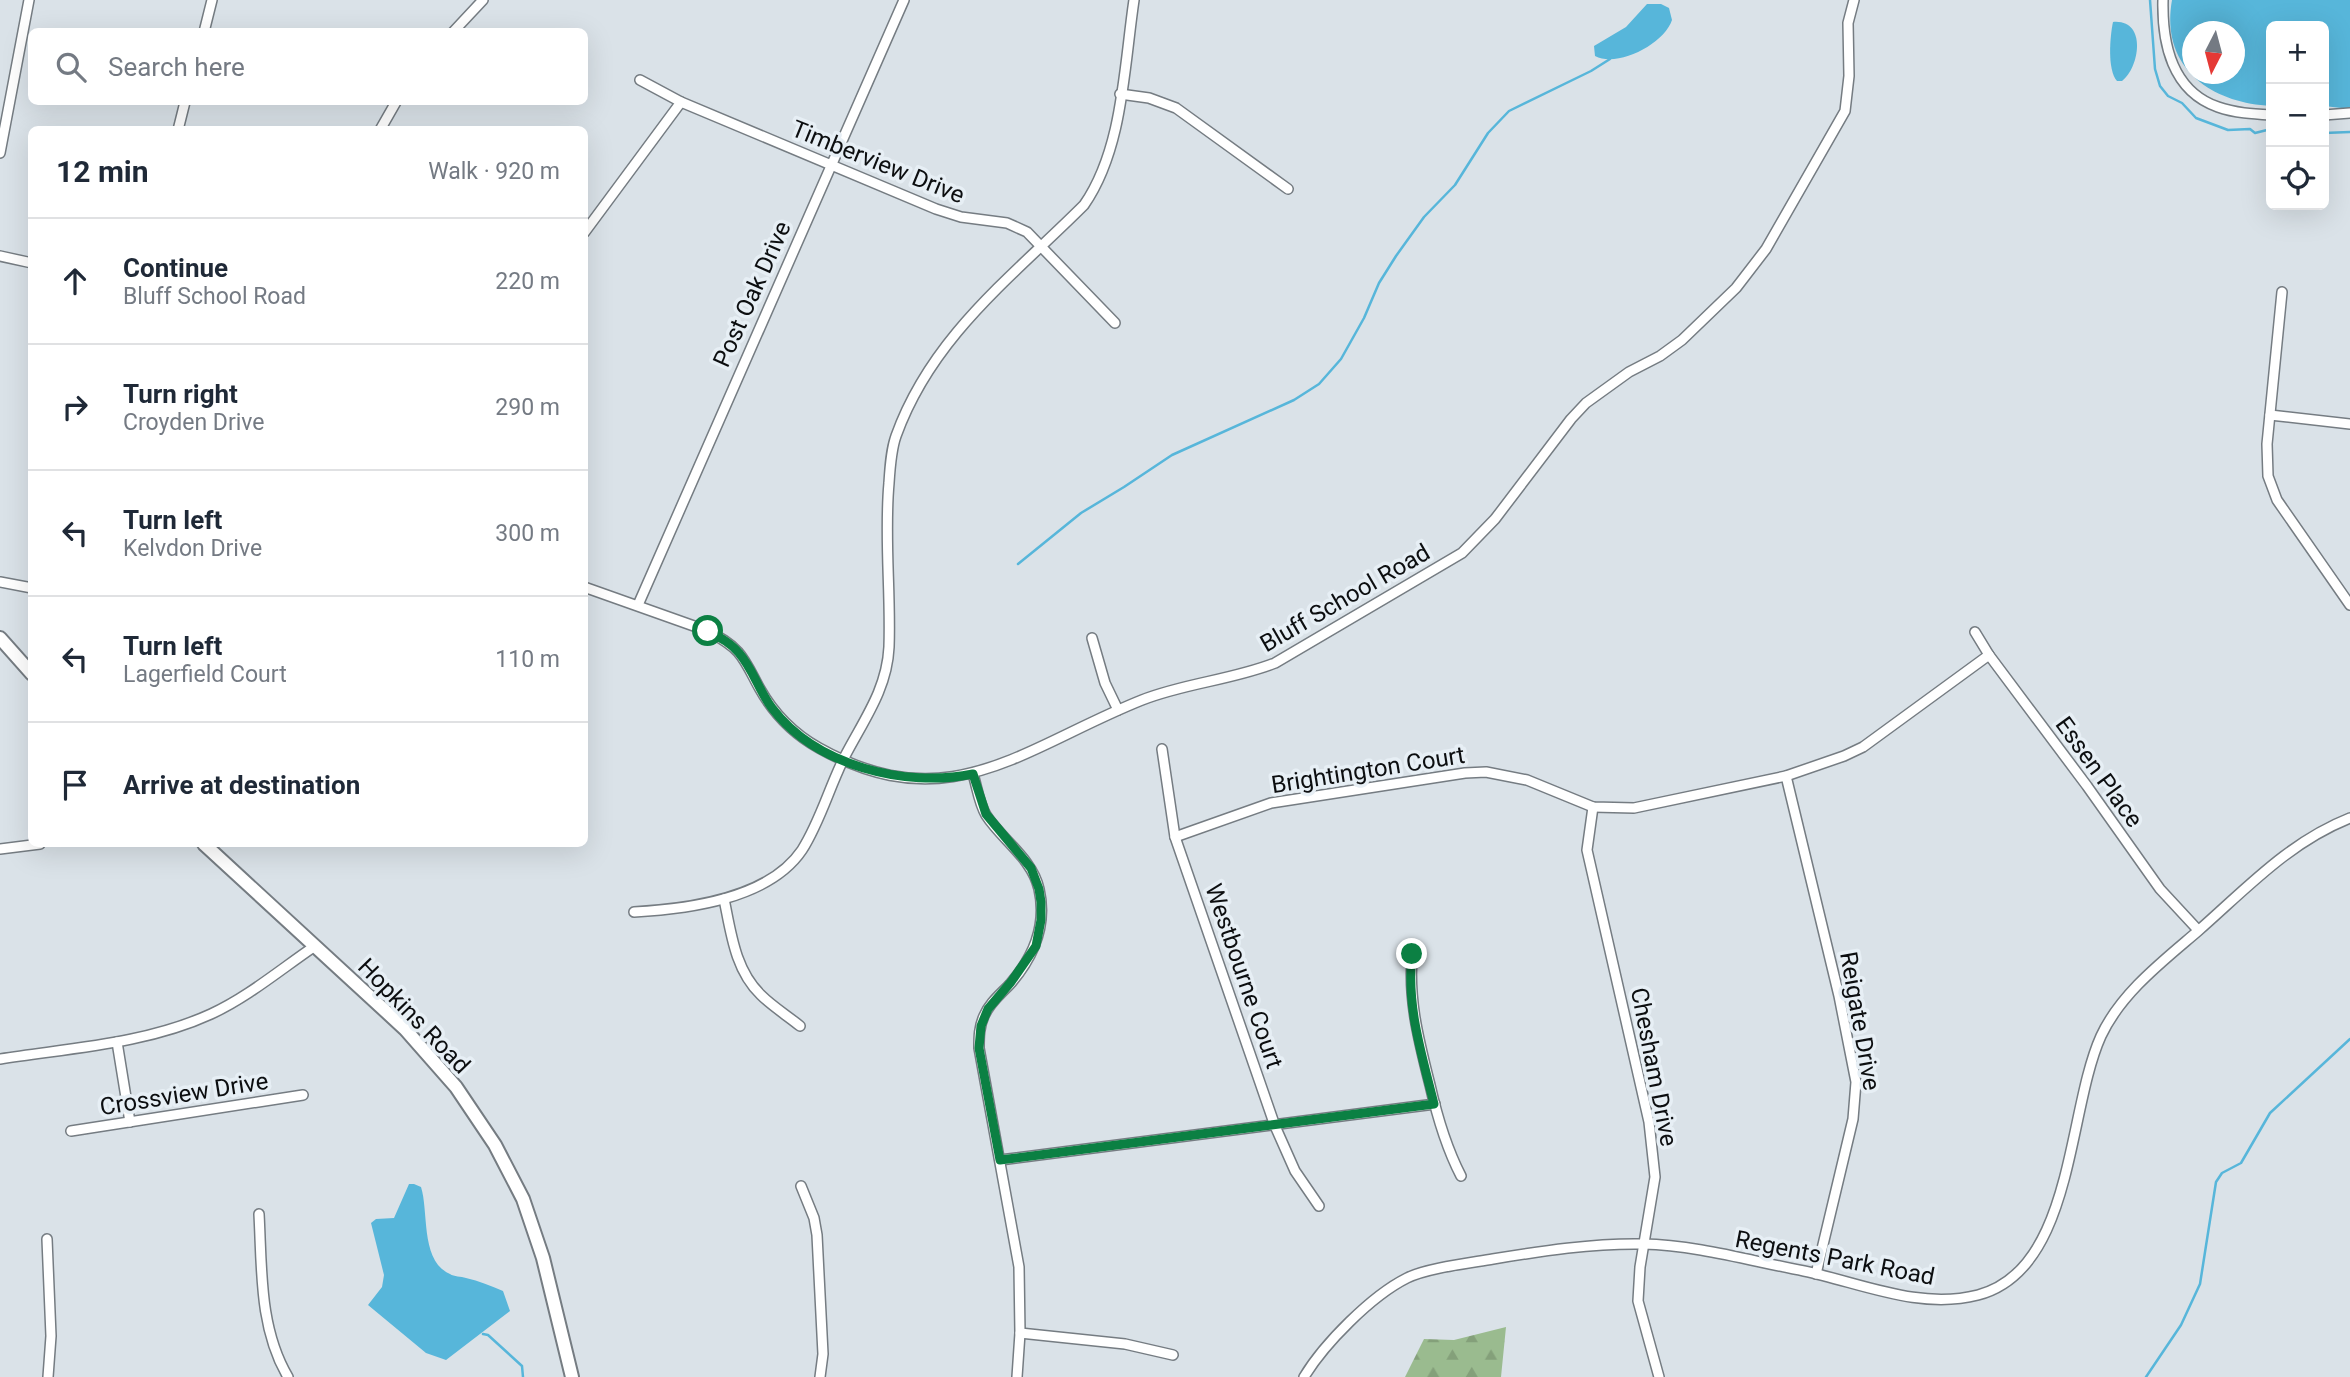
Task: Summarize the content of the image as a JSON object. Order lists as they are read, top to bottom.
{
  "streets": {
    "main road": ["Hopkins Road"],
    "street": [
      "Timberview Drive",
      "Post Oak Drive",
      "Bluff School Road",
      "Brightington Court",
      "Essen Place",
      "Westbourne Court",
      "Reigate Drive",
      "Chesham Drive",
      "Crossview Drive",
      "Regents Park Road"
    ]
  },
  "crossings": [
    ["Timberview Drive", "Post Oak Drive"],
    ["Post Oak Drive", "Bluff School Road"],
    ["Brightington Court", "Essen Place"],
    ["Brightington Court", "Westbourne Court"],
    ["Brightington Court", "Reigate Drive"],
    ["Brightington Court", "Chesham Drive"],
    ["Essen Place", "Regents Park Road"],
    ["Reigate Drive", "Regents Park Road"],
    ["Chesham Drive", "Regents Park Road"]
  ],
  "north": "bottom",
  "page": {
    "map_buttons": ["+", "−"],
    "search": "Search here",
    "heading": ["12 min", "Walk · 920 m"],
    "list": [
      ["Continue", "Bluff School Road", "220 m"],
      ["Turn right", "Croyden Drive", "290 m"],
      ["Turn left", "Kelvdon Drive", "300 m"],
      ["Turn left", "Lagerfield Court", "110 m"],
      "Arrive at destination"
    ]
  }
}
